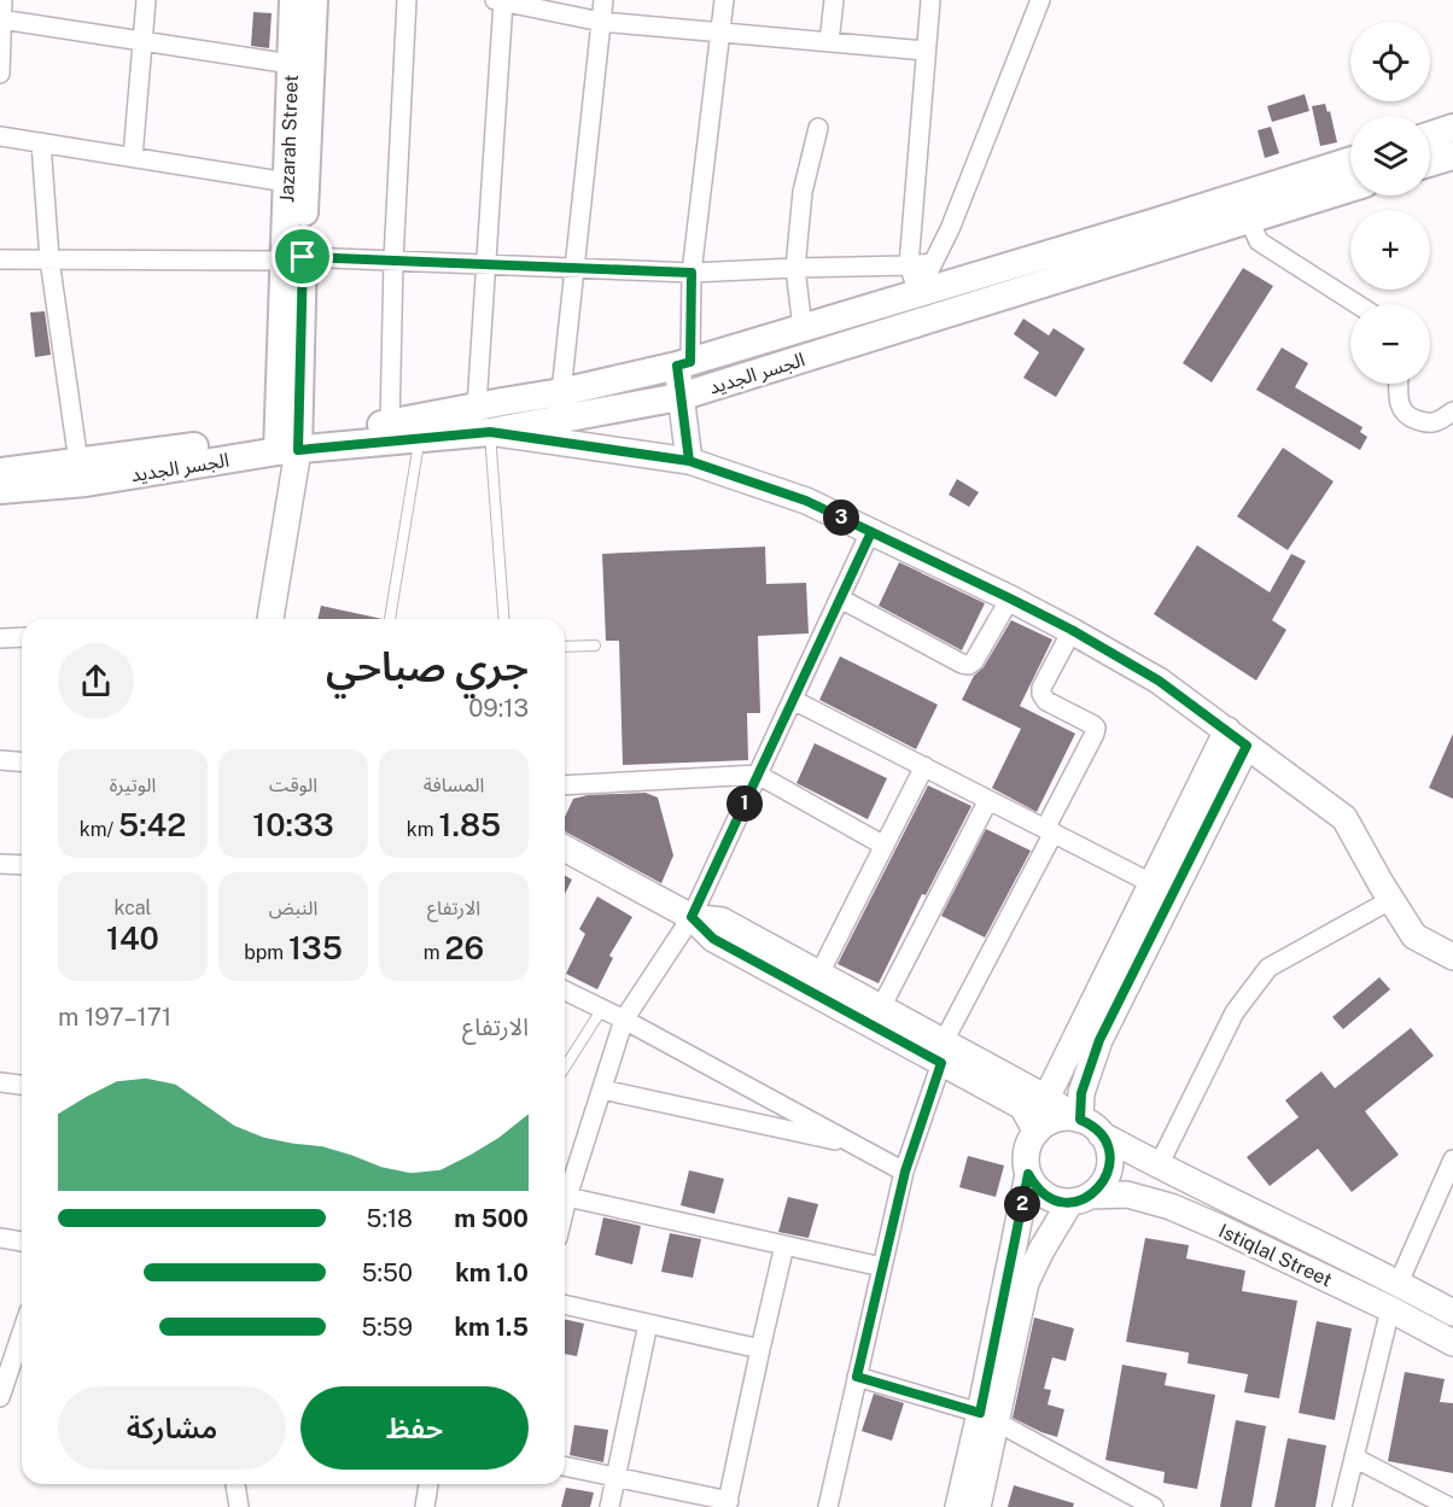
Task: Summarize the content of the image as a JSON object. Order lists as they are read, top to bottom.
{
  "streets": {
    "main road": ["Jazarah Street", "الجسر الجديد"],
    "street": ["Istiqlal Street"]
  },
  "crossings": [
    ["Jazarah Street", "الجسر الجديد"]
  ],
  "page": {
    "map_buttons": ["+", "−"],
    "pins": ["3", "1", "2"],
    "heading": ["جري صباحي", "09:13"],
    "stats": [
      ["المسافة", "1.85 km"],
      ["الوقت", "10:33"],
      ["الوتيرة", "5:42 /km"],
      ["الارتفاع", "26 m"],
      ["النبض", "135 bpm"],
      ["kcal", "140"]
    ],
    "chart": ["الارتفاع", "171–197 m"],
    "list": [
      {
        "name": "500 m",
        "note": "5:18"
      },
      {
        "name": "1.0 km",
        "note": "5:50"
      },
      {
        "name": "1.5 km",
        "note": "5:59"
      }
    ],
    "buttons": ["حفظ", "مشاركة"]
  }
}
